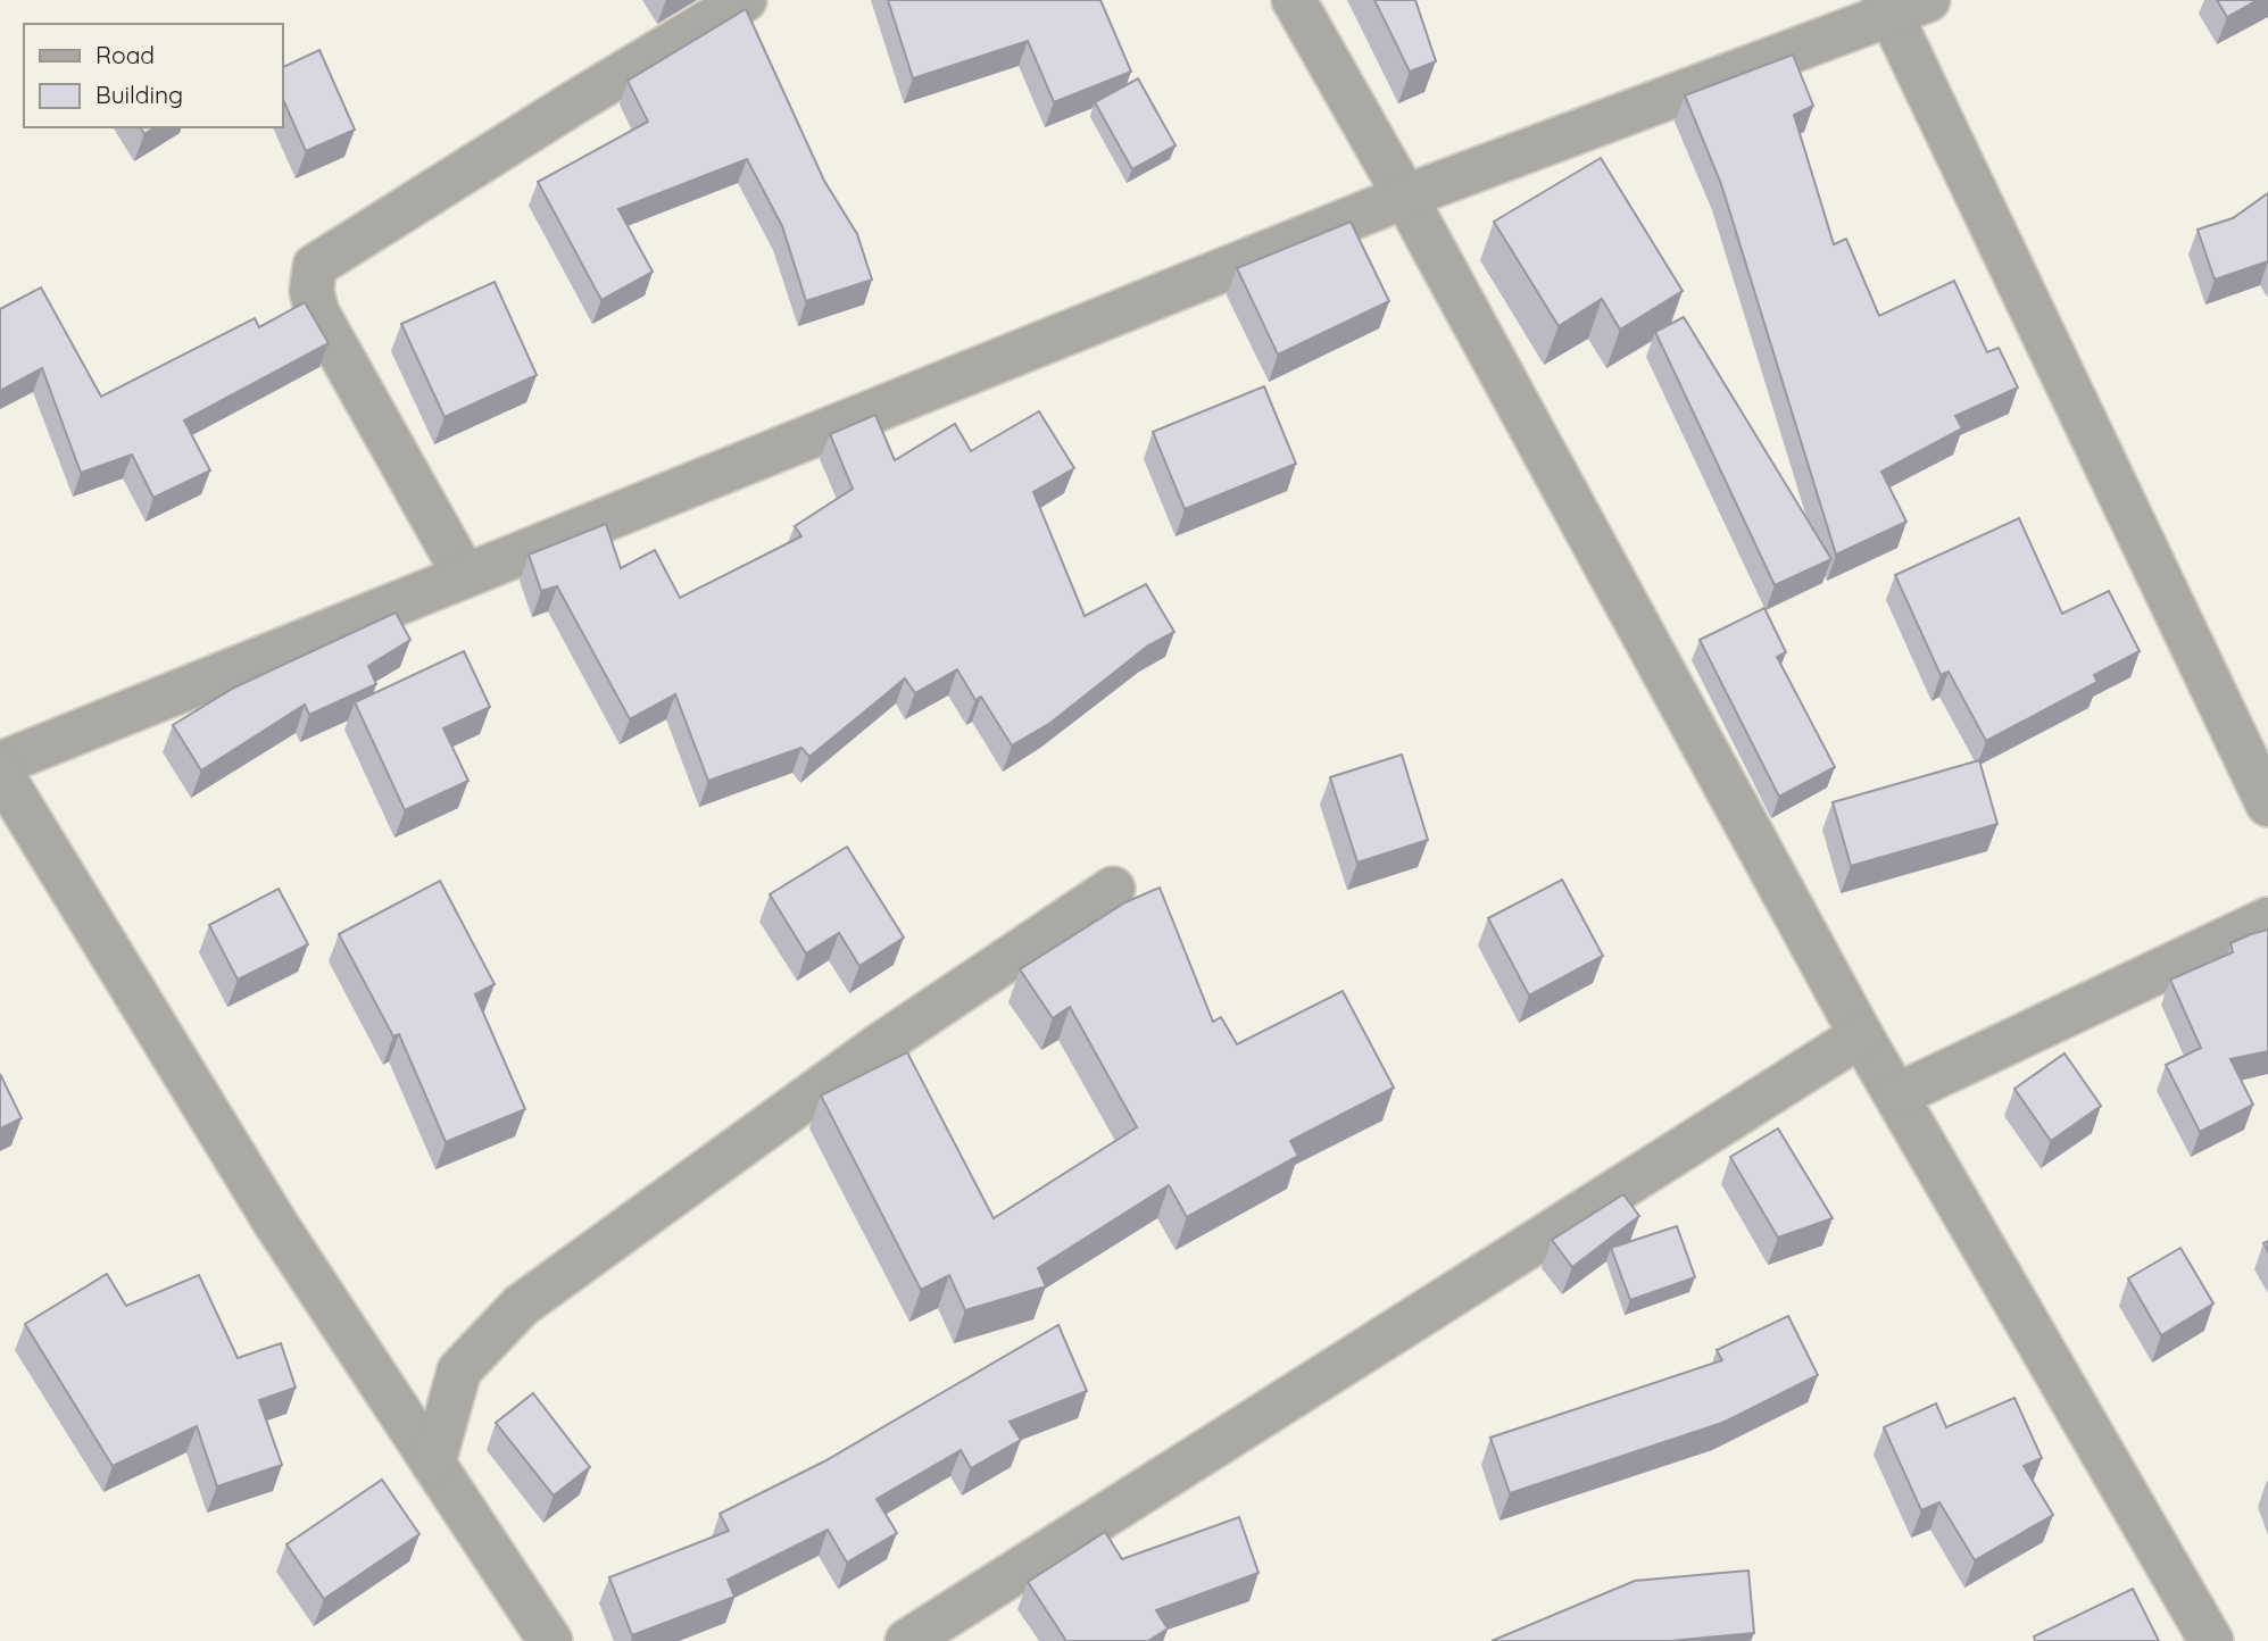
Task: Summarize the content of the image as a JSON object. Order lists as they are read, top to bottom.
{
  "legend": ["Road", "Building"]
}
